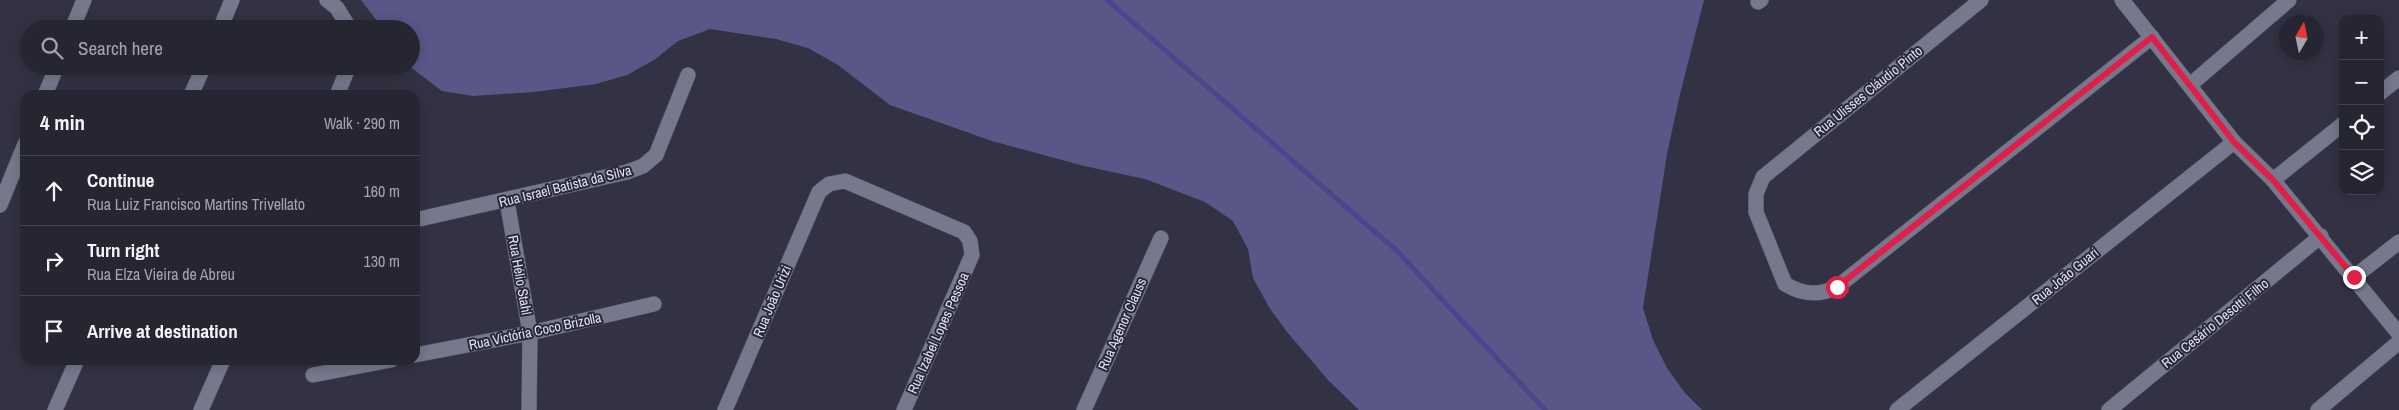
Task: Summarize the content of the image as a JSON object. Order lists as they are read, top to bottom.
{
  "streets": {
    "street": [
      "Rua Ulisses Cláudio Pinto",
      "Rua Israel Batista da Silva",
      "Rua Hélio Stahl",
      "Rua João Guari",
      "Rua João Urizi",
      "Rua Cesário Desotti Filho",
      "Rua Agenor Clauss",
      "Rua Victória Coco Brizolla",
      "Rua Izabel Lopes Pessoa"
    ]
  },
  "crossings": [
    ["Rua Israel Batista da Silva", "Rua Hélio Stahl"],
    ["Rua Hélio Stahl", "Rua Victória Coco Brizolla"],
    ["Rua João Urizi", "Rua Izabel Lopes Pessoa"]
  ],
  "north": "top",
  "page": {
    "map_buttons": ["+", "−"],
    "search": "Search here",
    "heading": ["4 min", "Walk · 290 m"],
    "list": [
      ["Continue", "Rua Luiz Francisco Martins Trivellato", "160 m"],
      ["Turn right", "Rua Elza Vieira de Abreu", "130 m"],
      "Arrive at destination"
    ]
  }
}
